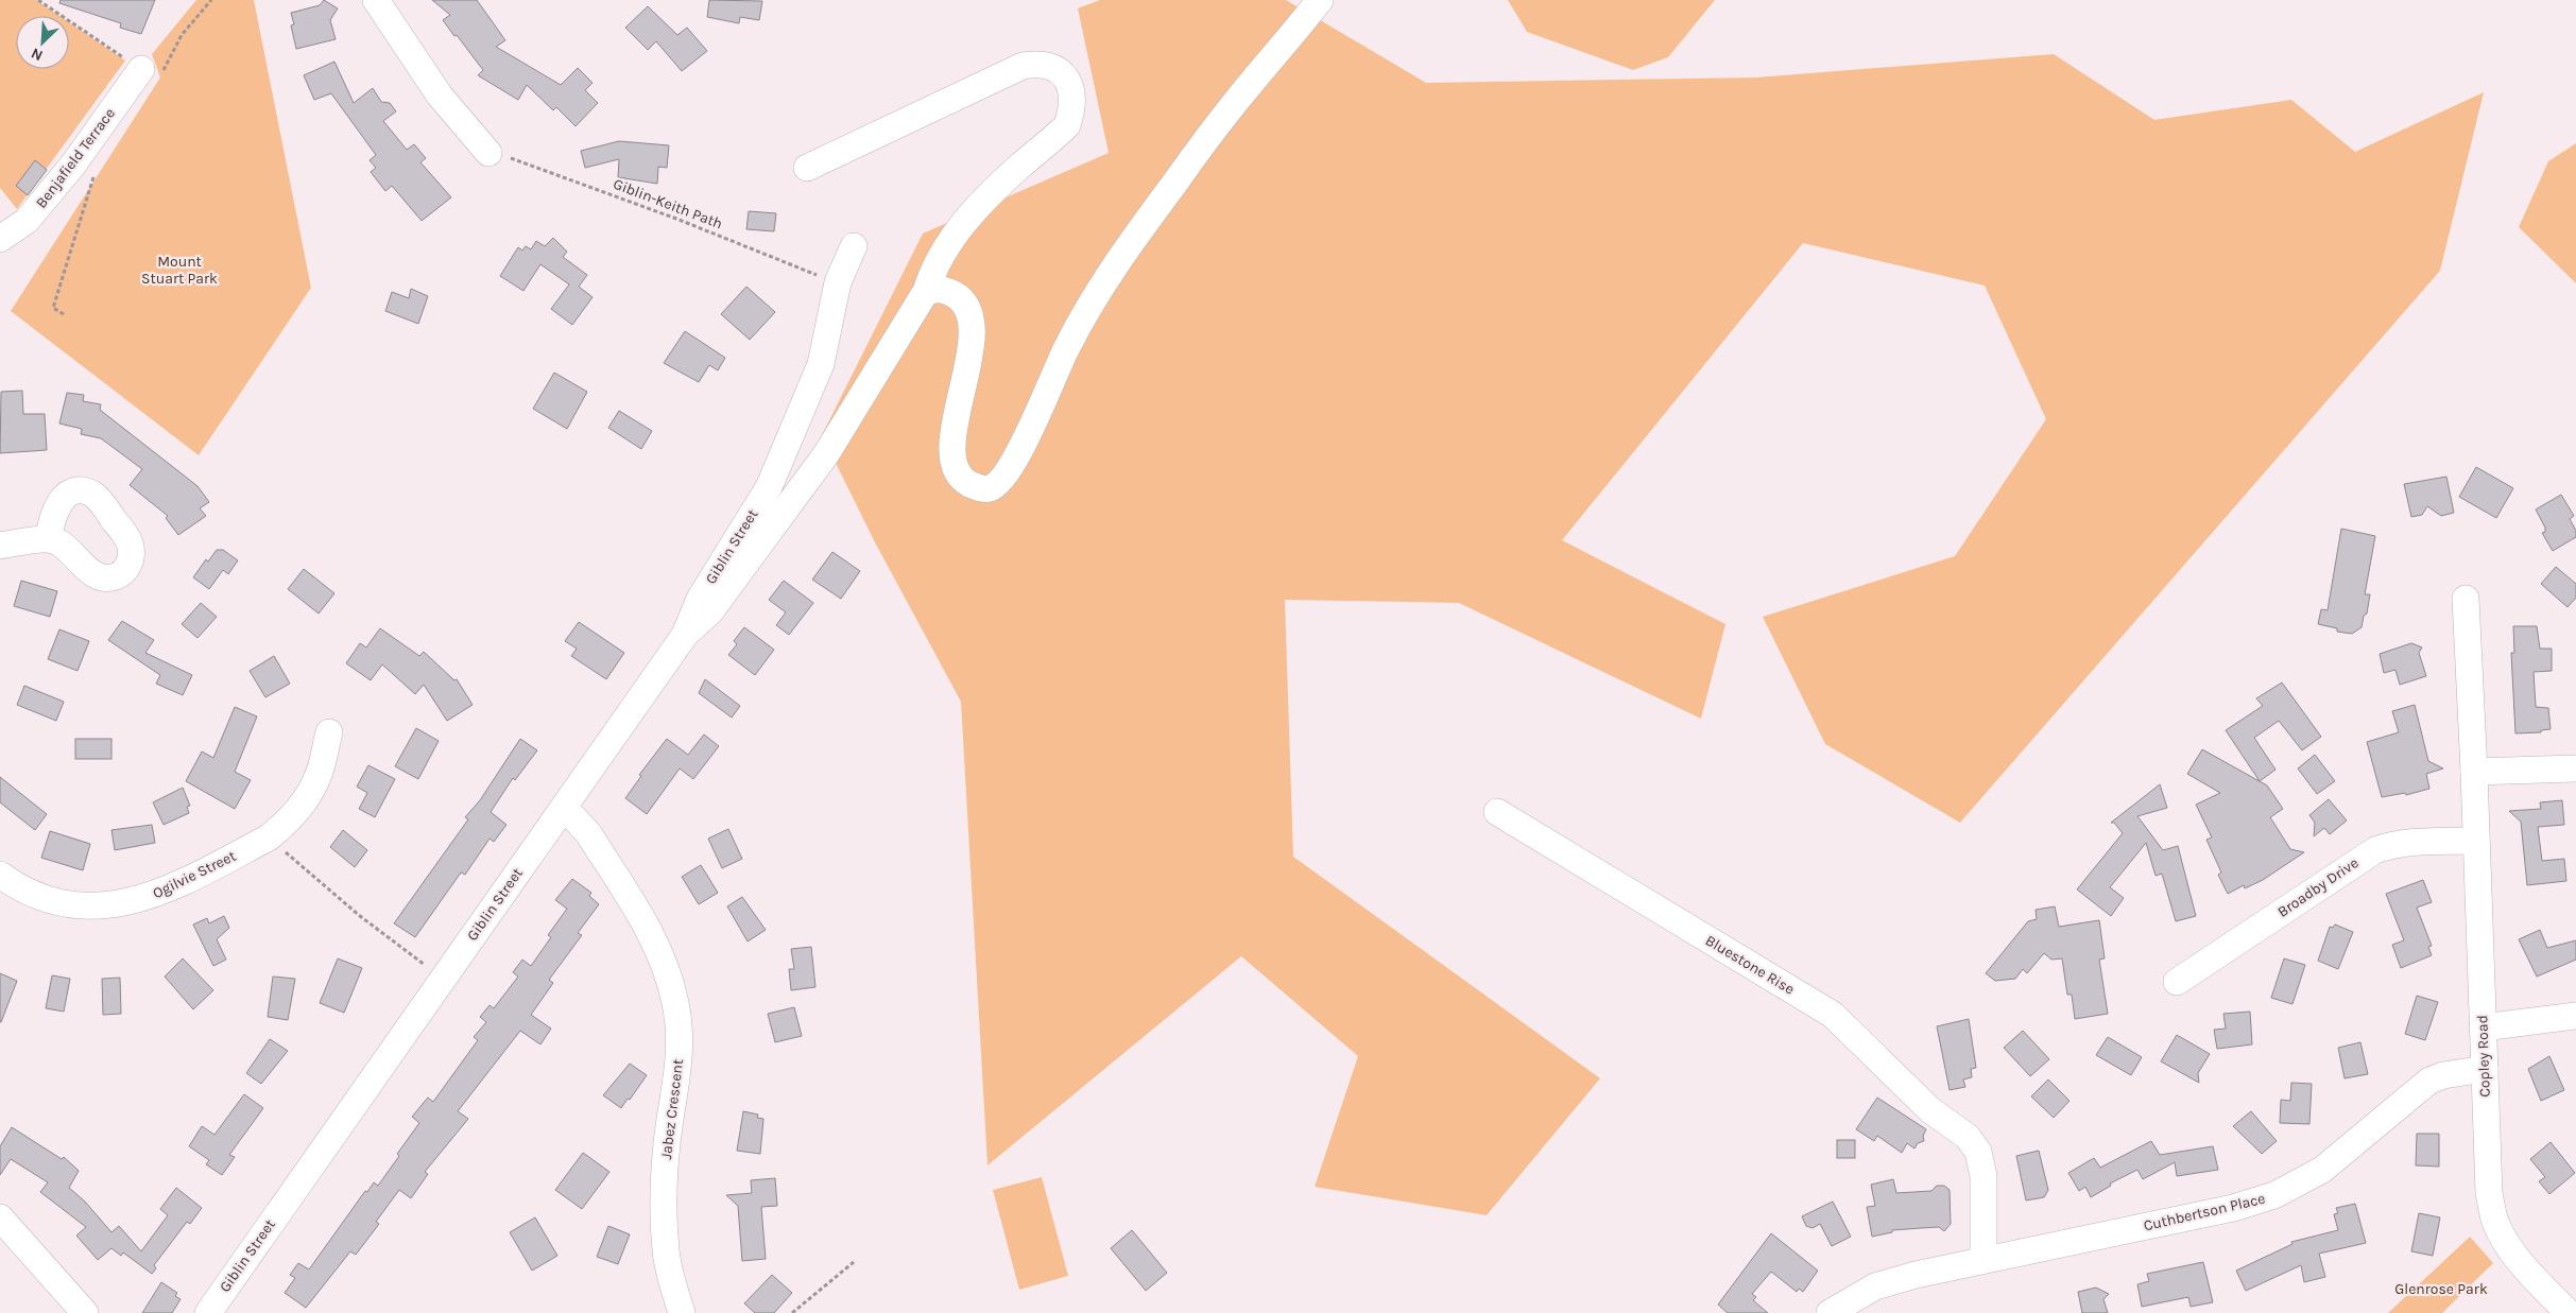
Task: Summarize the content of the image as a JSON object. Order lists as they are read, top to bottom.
{
  "streets": {
    "street": [
      "Benjafield Terrace",
      "Giblin Street",
      "Ogilvie Street",
      "Broadby Drive",
      "Bluestone Rise",
      "Copley Road",
      "Jabez Crescent",
      "Cuthbertson Place"
    ],
    "path": ["Giblin-Keith Path"]
  },
  "crossings": [
    ["Giblin-Keith Path", "Giblin Street"],
    ["Giblin Street", "Jabez Crescent"],
    ["Broadby Drive", "Copley Road"],
    ["Bluestone Rise", "Cuthbertson Place"],
    ["Copley Road", "Cuthbertson Place"]
  ],
  "parks": ["Mount Stuart Park", "Glenrose Park"],
  "north": "bottom left"
}
